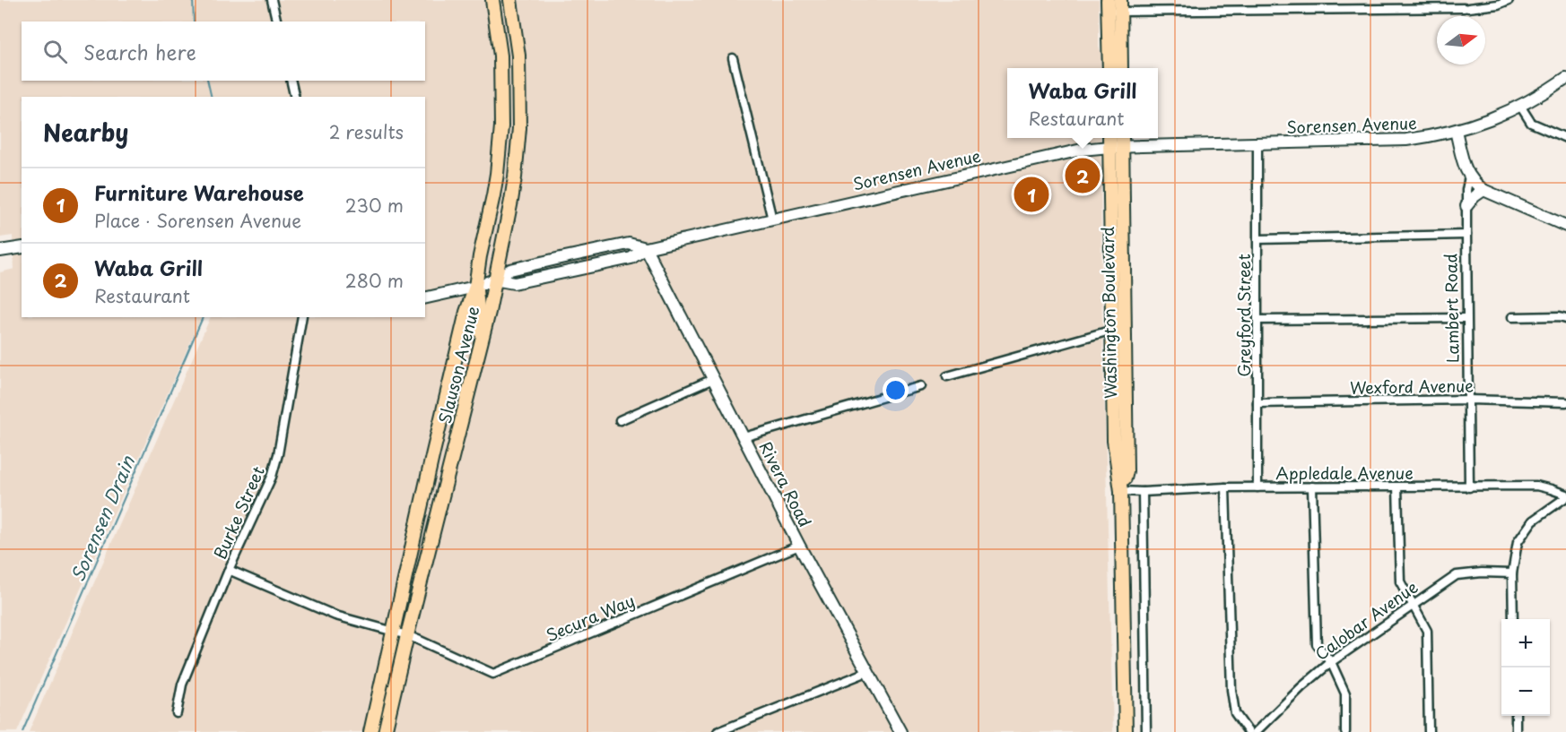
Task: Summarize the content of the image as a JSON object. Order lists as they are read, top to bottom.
{
  "streets": {
    "main road": ["Washington Boulevard", "Slauson Avenue"],
    "street": [
      "Sorensen Avenue",
      "Lambert Road",
      "Greyford Street",
      "Wexford Avenue",
      "Appledale Avenue",
      "Rivera Road",
      "Burke Street",
      "Secura Way",
      "Calobar Avenue"
    ]
  },
  "crossings": [
    ["Sorensen Avenue", "Lambert Road"],
    ["Sorensen Avenue", "Washington Boulevard"],
    ["Sorensen Avenue", "Greyford Street"],
    ["Sorensen Avenue", "Slauson Avenue"],
    ["Sorensen Avenue", "Rivera Road"],
    ["Lambert Road", "Wexford Avenue"],
    ["Lambert Road", "Appledale Avenue"],
    ["Washington Boulevard", "Appledale Avenue"],
    ["Greyford Street", "Wexford Avenue"],
    ["Greyford Street", "Appledale Avenue"],
    ["Slauson Avenue", "Secura Way"],
    ["Rivera Road", "Secura Way"],
    ["Burke Street", "Secura Way"]
  ],
  "water": ["Sorensen Drain"],
  "north": "right",
  "page": {
    "search": "Search here",
    "popup": ["Waba Grill", "Restaurant"],
    "heading": ["Nearby", "2 results"],
    "pins": ["2", "1"],
    "list": [
      {
        "mark": "1",
        "name": "Furniture Warehouse",
        "note": "Place · Sorensen Avenue",
        "value": "230 m"
      },
      {
        "mark": "2",
        "name": "Waba Grill",
        "note": "Restaurant",
        "value": "280 m"
      }
    ],
    "map_buttons": ["+", "−"]
  }
}
